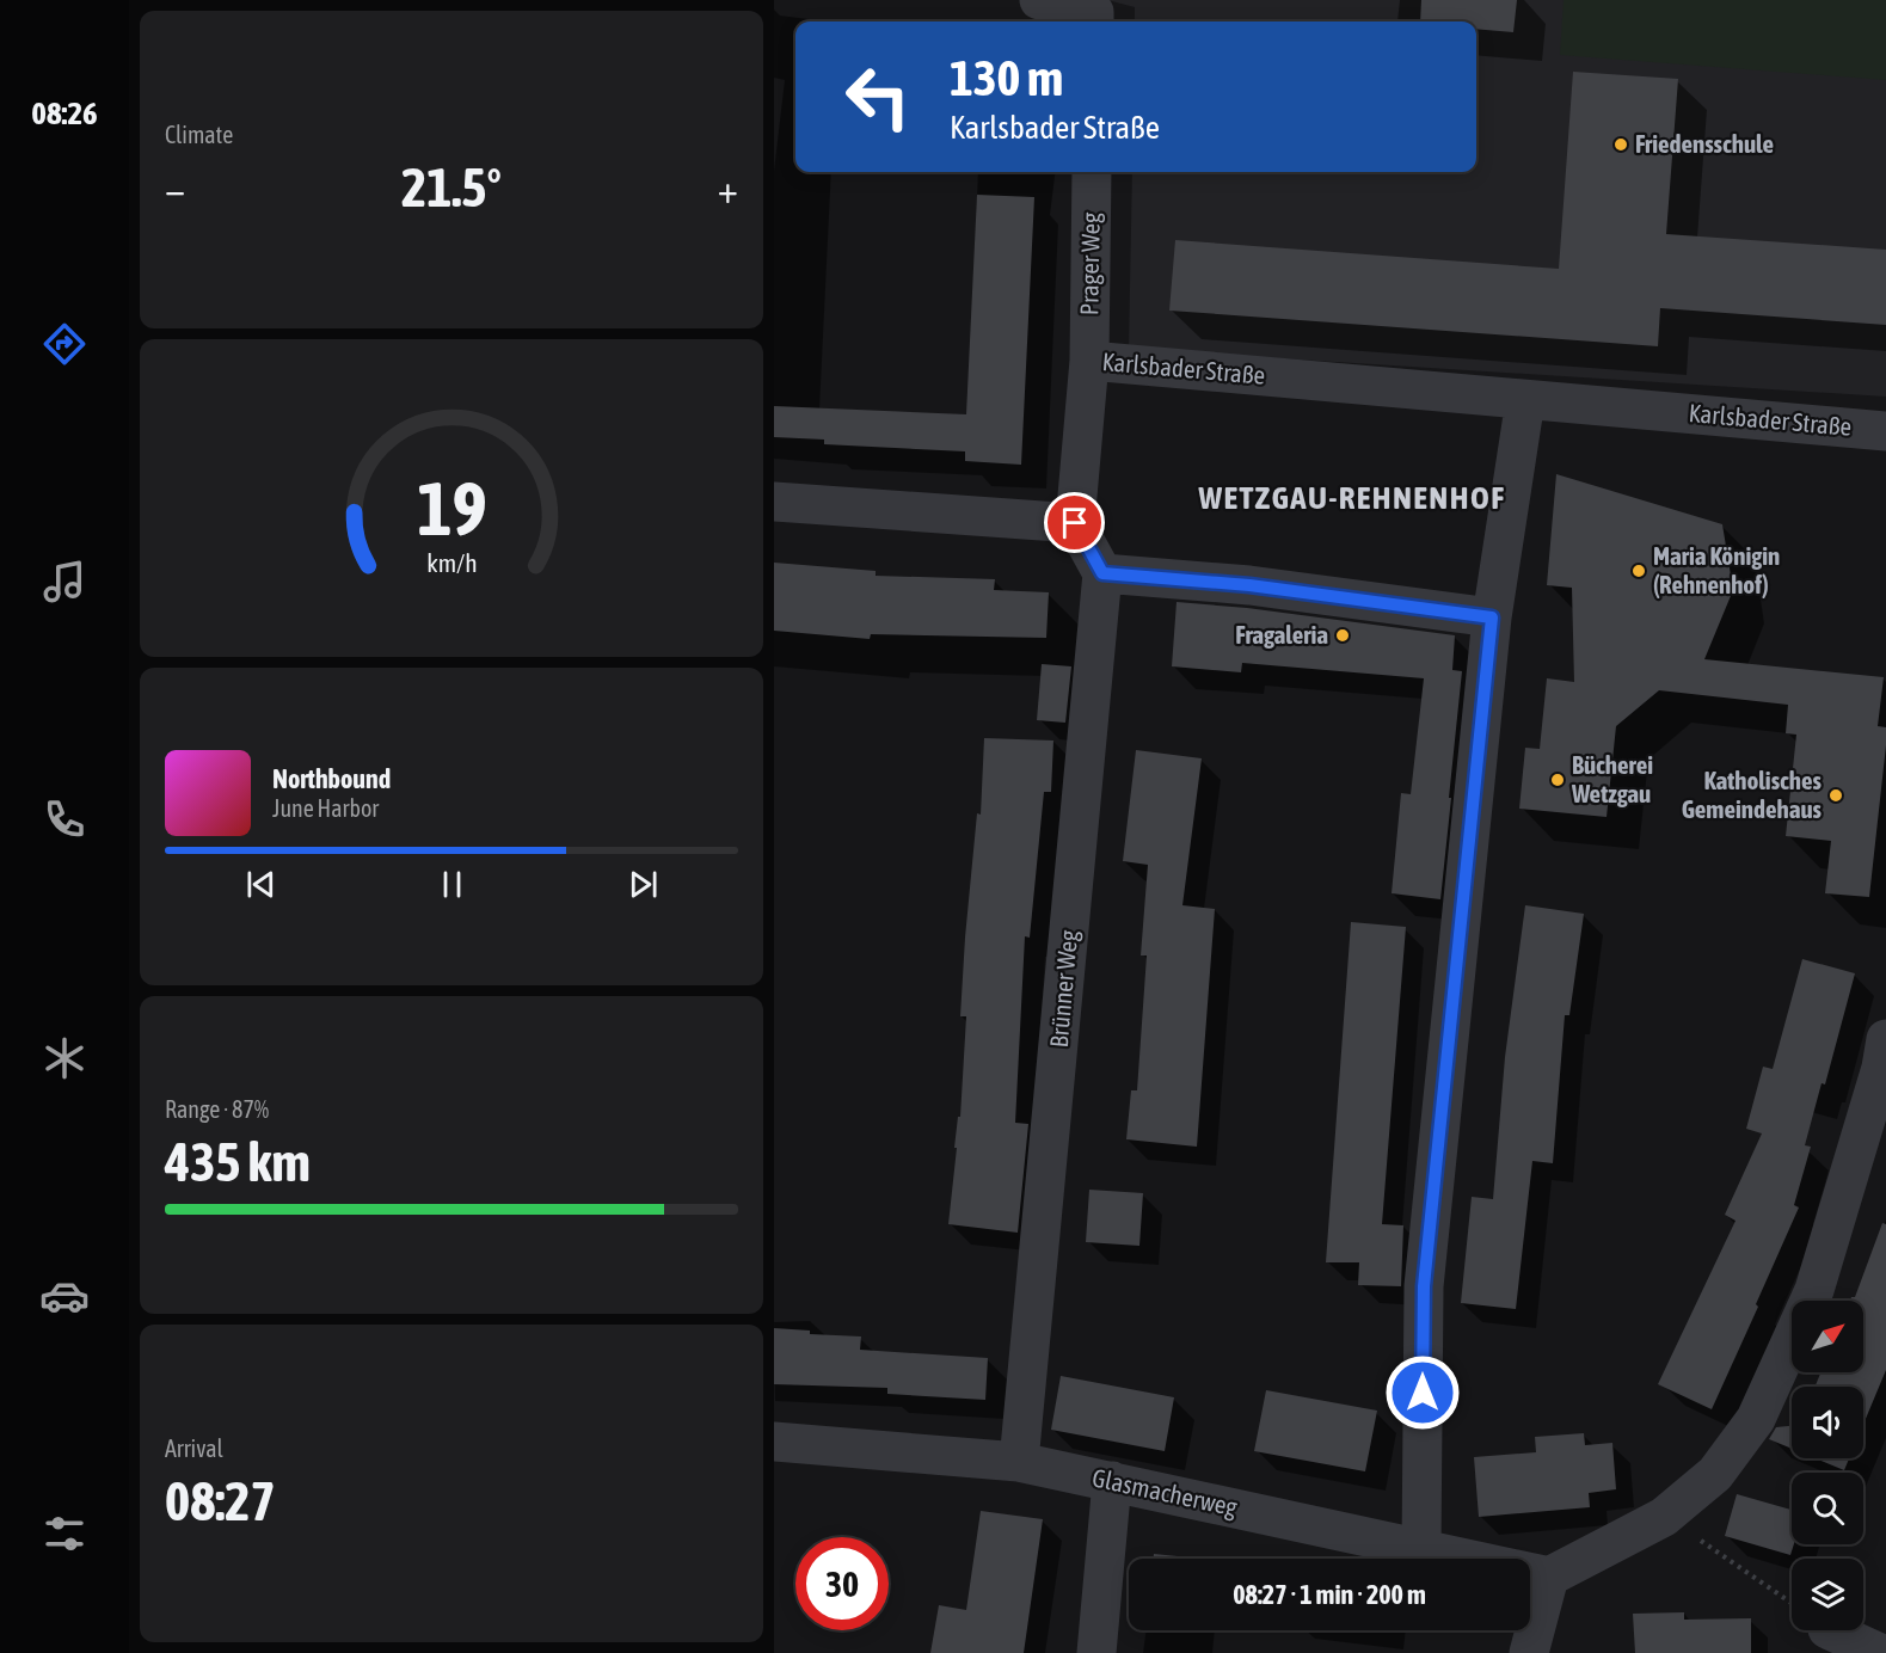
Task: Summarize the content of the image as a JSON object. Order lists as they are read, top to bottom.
{
  "streets": {
    "street": [
      "Prager Weg",
      "Karlsbader Straße",
      "Brünner Weg",
      "Glasmacherweg"
    ]
  },
  "crossings": [
    ["Prager Weg", "Karlsbader Straße"],
    ["Brünner Weg", "Glasmacherweg"]
  ],
  "districts": ["WETZGAU-REHNENHOF"],
  "places": [
    "Friedensschule",
    "Maria Königin (Rehnenhof)",
    "Fragaleria",
    "Bücherei Wetzgau",
    "Katholisches Gemeindehaus"
  ],
  "north": "top right",
  "page": {
    "tabs": "08:26",
    "tile": [
      "Climate",
      ["Range · 87%", "435 km"],
      ["Arrival", "08:27"]
    ],
    "turn": ["130 m", "Karlsbader Straße"],
    "heat": ["−", "21.5°", "+"],
    "song": ["Northbound", "June Harbor"],
    "limit": "30",
    "trip": "08:27 · 1 min · 200 m",
    "gauge": ["19", "km/h"]
  }
}
